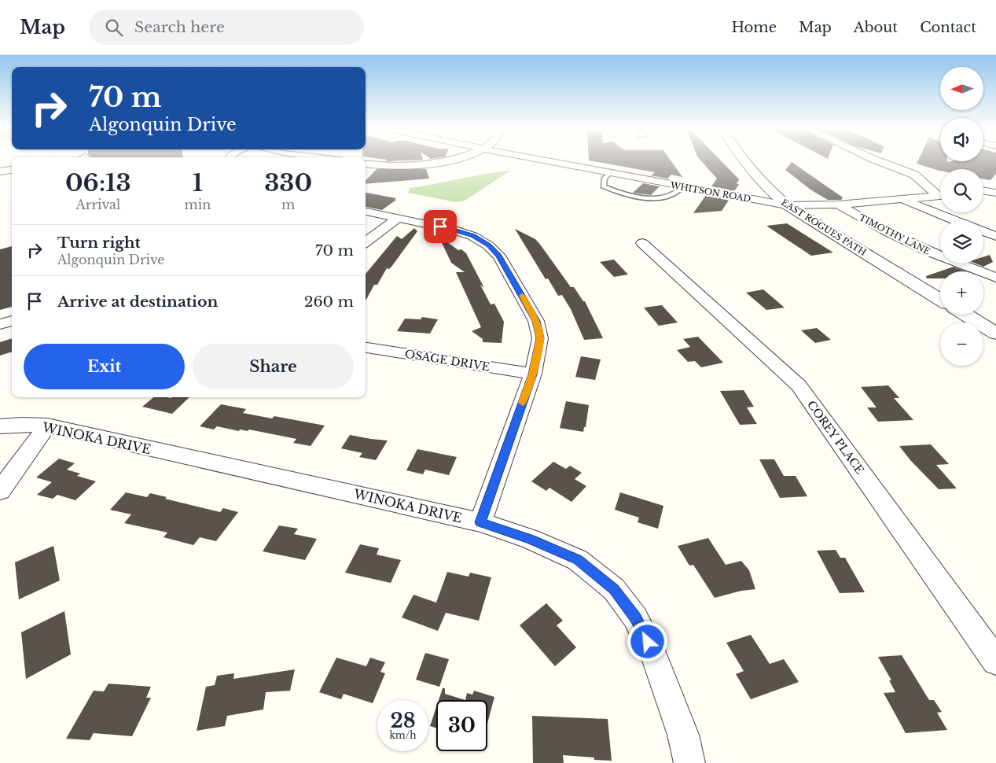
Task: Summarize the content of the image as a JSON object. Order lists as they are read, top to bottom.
{
  "streets": {
    "street": [
      "WHITSON ROAD",
      "EAST ROGUES PATH",
      "TIMOTHY LANE",
      "OSAGE DRIVE",
      "COREY PLACE",
      "WINOKA DRIVE"
    ]
  },
  "crossings": [
    ["WHITSON ROAD", "EAST ROGUES PATH"],
    ["WHITSON ROAD", "TIMOTHY LANE"]
  ],
  "north": "left",
  "page": {
    "header": "Map",
    "search": "Search here",
    "nav": [
      "Home",
      "Map",
      "About",
      "Contact"
    ],
    "map_buttons": ["+", "−"],
    "turn": ["70 m", "Algonquin Drive"],
    "eta": [
      "06:13",
      "Arrival",
      "1",
      "min",
      "330",
      "m"
    ],
    "list": [
      {
        "name": "Turn right",
        "note": "Algonquin Drive",
        "value": "70 m"
      },
      {
        "name": "Arrive at destination",
        "value": "260 m"
      }
    ],
    "buttons": ["Exit", "Share"],
    "speed": "28 km/h",
    "limit": "30"
  }
}
